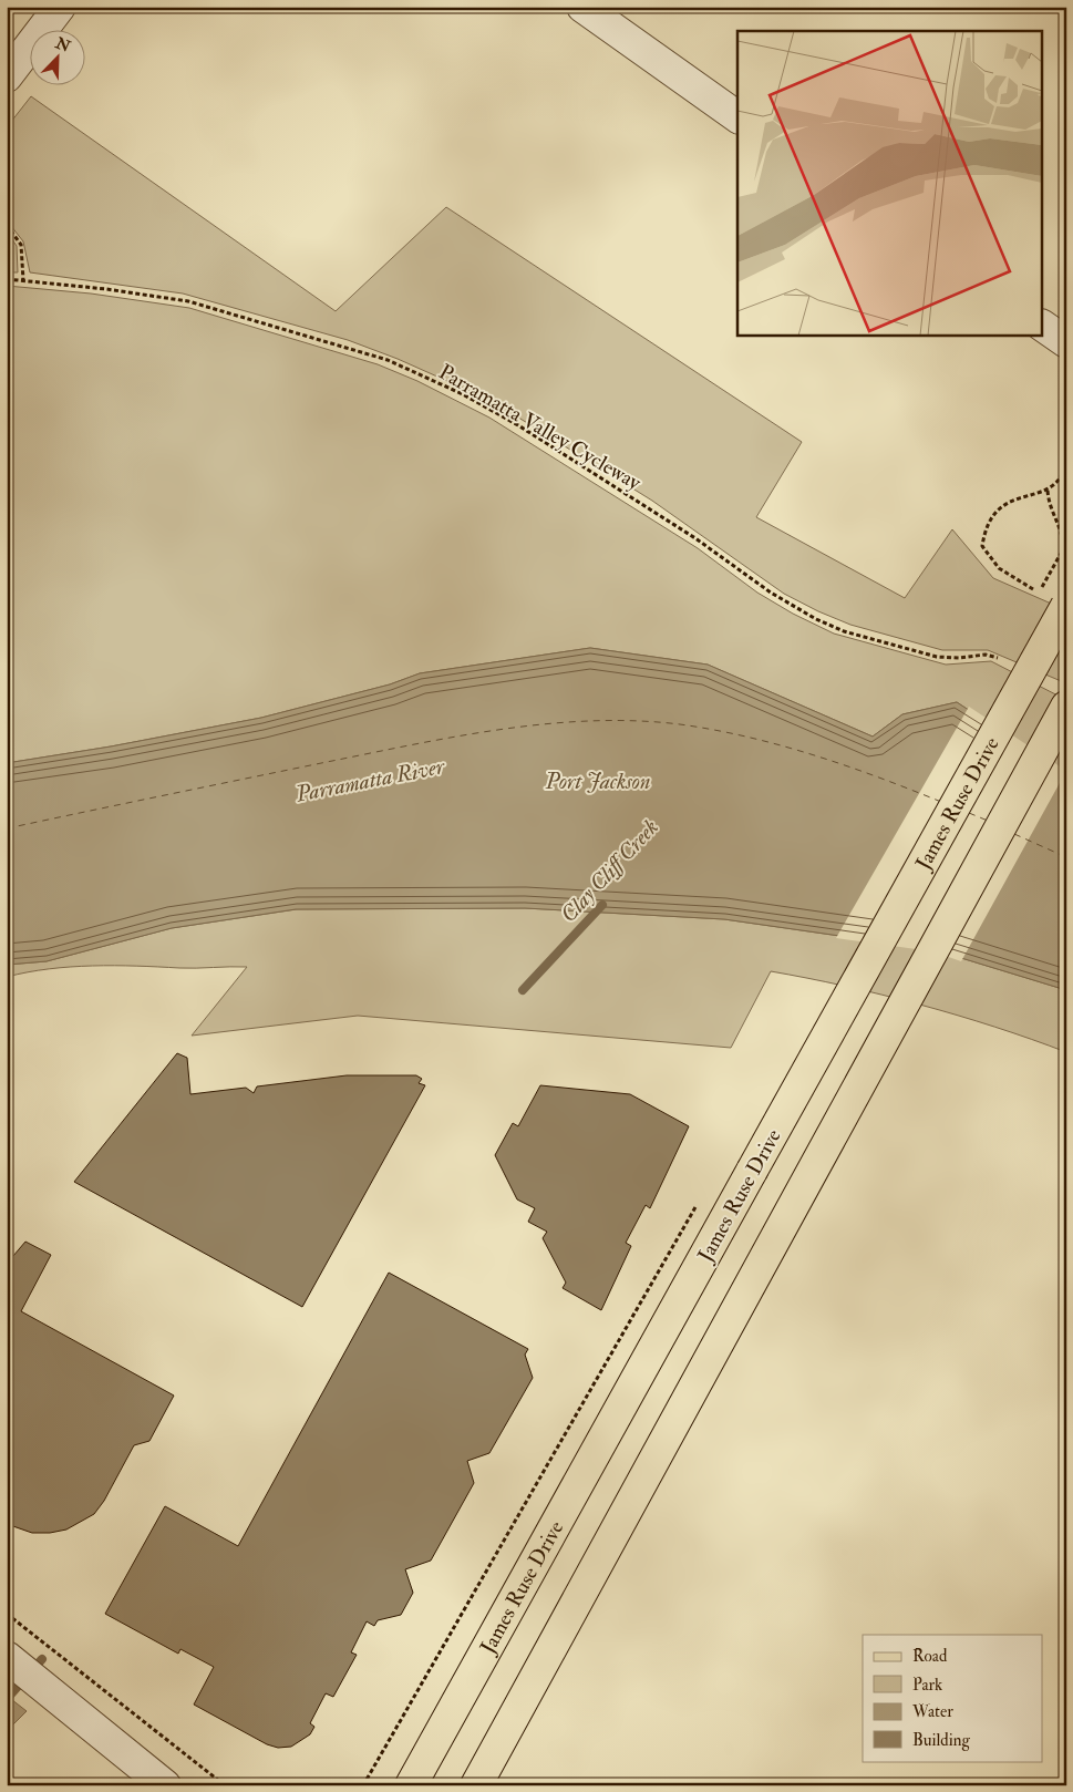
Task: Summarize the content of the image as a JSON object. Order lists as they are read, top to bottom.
{
  "streets": {
    "main road": ["James Ruse Drive"],
    "path": ["Parramatta Valley Cycleway"]
  },
  "water": ["Parramatta River", "Port Jackson", "Clay Cliff Creek"],
  "legend": [
    "Road",
    "Park",
    "Water",
    "Building"
  ],
  "north": "top right"
}
